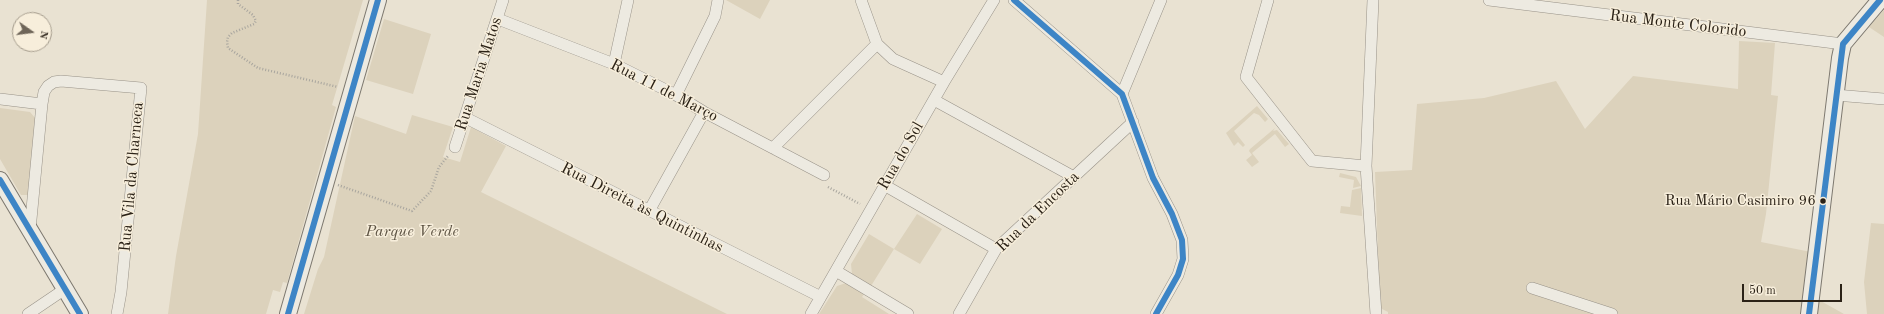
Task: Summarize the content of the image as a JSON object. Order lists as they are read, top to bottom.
{
  "streets": {
    "street": [
      "Rua Monte Colorido",
      "Rua Maria Matos",
      "Rua 11 de Março",
      "Rua do Sol",
      "Rua Vila da Charneca",
      "Rua Direita às Quintinhas",
      "Rua da Encosta"
    ]
  },
  "crossings": [
    ["Rua Maria Matos", "Rua 11 de Março"],
    ["Rua Maria Matos", "Rua Direita às Quintinhas"],
    ["Rua do Sol", "Rua Direita às Quintinhas"]
  ],
  "parks": ["Parque Verde"],
  "places": ["Rua Mário Casimiro 96"],
  "scale_bar": "50 m",
  "north": "right"
}
